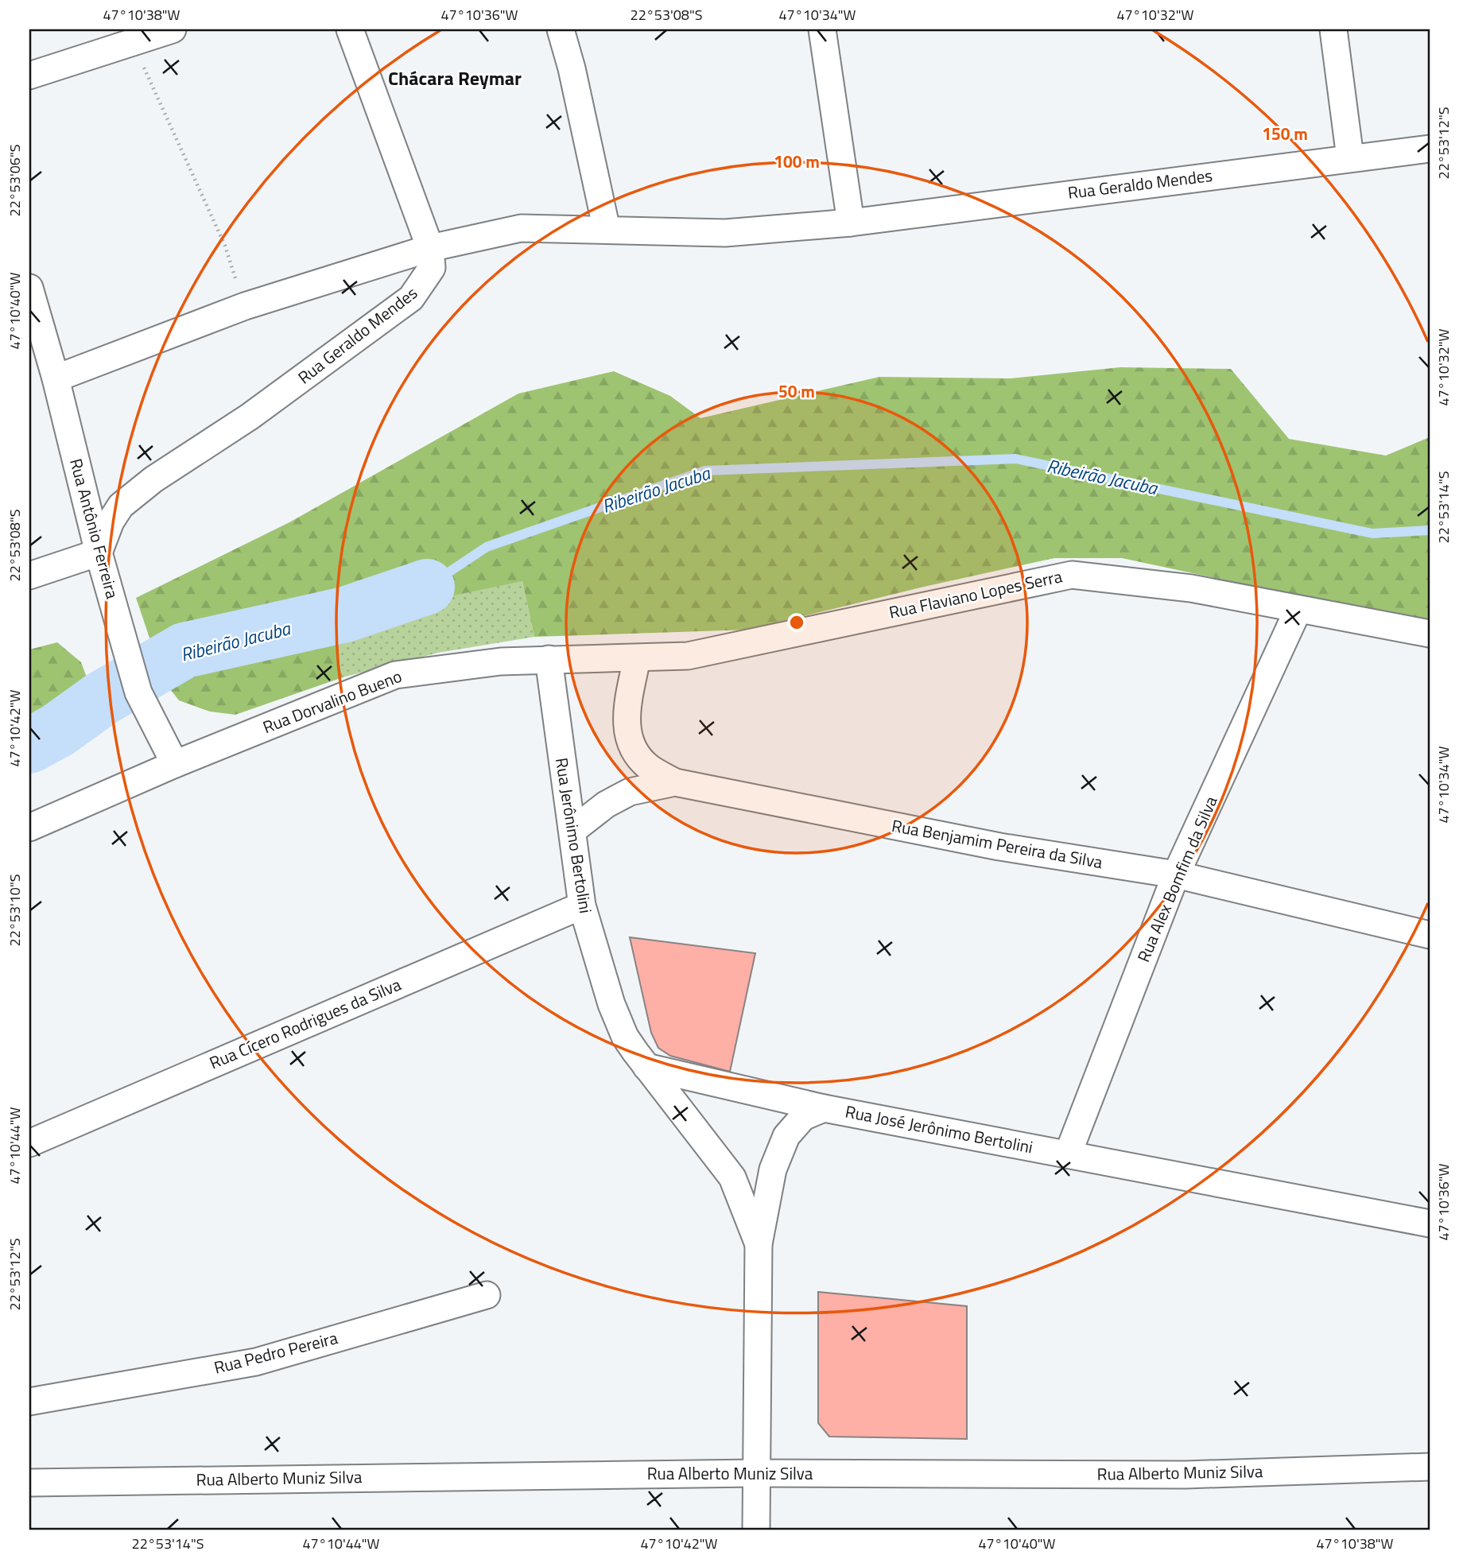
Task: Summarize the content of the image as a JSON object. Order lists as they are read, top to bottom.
{
  "streets": {
    "street": [
      "Rua Geraldo Mendes",
      "Rua Antônio Ferreira",
      "Rua Flaviano Lopes Serra",
      "Rua Dorvalino Bueno",
      "Rua Jerônimo Bertolini",
      "Rua Benjamim Pereira da Silva",
      "Rua Alex Bomfim da Silva",
      "Rua Cícero Rodrigues da Silva",
      "Rua José Jerônimo Bertolini",
      "Rua Pedro Pereira",
      "Rua Alberto Muniz Silva"
    ]
  },
  "crossings": [
    ["Rua Geraldo Mendes", "Rua Antônio Ferreira"],
    ["Rua Antônio Ferreira", "Rua Dorvalino Bueno"],
    ["Rua Flaviano Lopes Serra", "Rua Dorvalino Bueno"],
    ["Rua Flaviano Lopes Serra", "Rua Alex Bomfim da Silva"],
    ["Rua Dorvalino Bueno", "Rua Jerônimo Bertolini"],
    ["Rua Jerônimo Bertolini", "Rua Benjamim Pereira da Silva"],
    ["Rua Jerônimo Bertolini", "Rua Cícero Rodrigues da Silva"],
    ["Rua Jerônimo Bertolini", "Rua José Jerônimo Bertolini"],
    ["Rua Benjamim Pereira da Silva", "Rua Alex Bomfim da Silva"],
    ["Rua Alex Bomfim da Silva", "Rua José Jerônimo Bertolini"]
  ],
  "districts": ["Chácara Reymar"],
  "water": ["Ribeirão Jacuba"],
  "coordinates": [
    "47°10'38\"W",
    "47°10'36\"W",
    "22°53'08\"S",
    "47°10'34\"W",
    "47°10'32\"W",
    "22°53'12\"S",
    "22°53'06\"S",
    "47°10'40\"W",
    "22°53'14\"S",
    "47°10'42\"W",
    "22°53'10\"S",
    "47°10'44\"W"
  ],
  "rings": ["150 m", "100 m", "50 m"]
}
